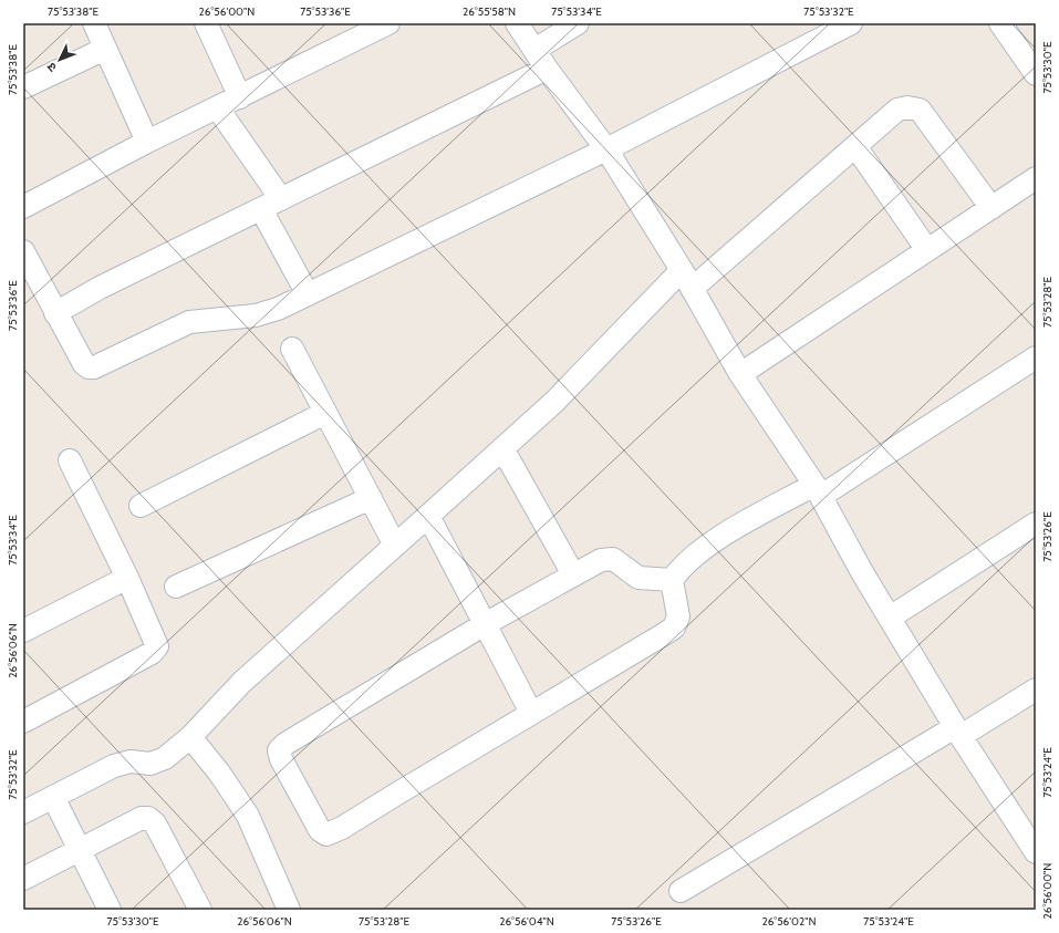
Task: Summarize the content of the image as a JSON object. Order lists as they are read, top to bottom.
{
  "north": "bottom left",
  "coordinates": [
    "75°53'38\"E",
    "26°56'00\"N",
    "75°53'36\"E",
    "26°55'58\"N",
    "75°53'34\"E",
    "75°53'32\"E",
    "75°53'30\"E",
    "75°53'28\"E",
    "75°53'26\"E",
    "26°56'06\"N",
    "75°53'24\"E",
    "26°56'04\"N",
    "26°56'02\"N"
  ]
}
